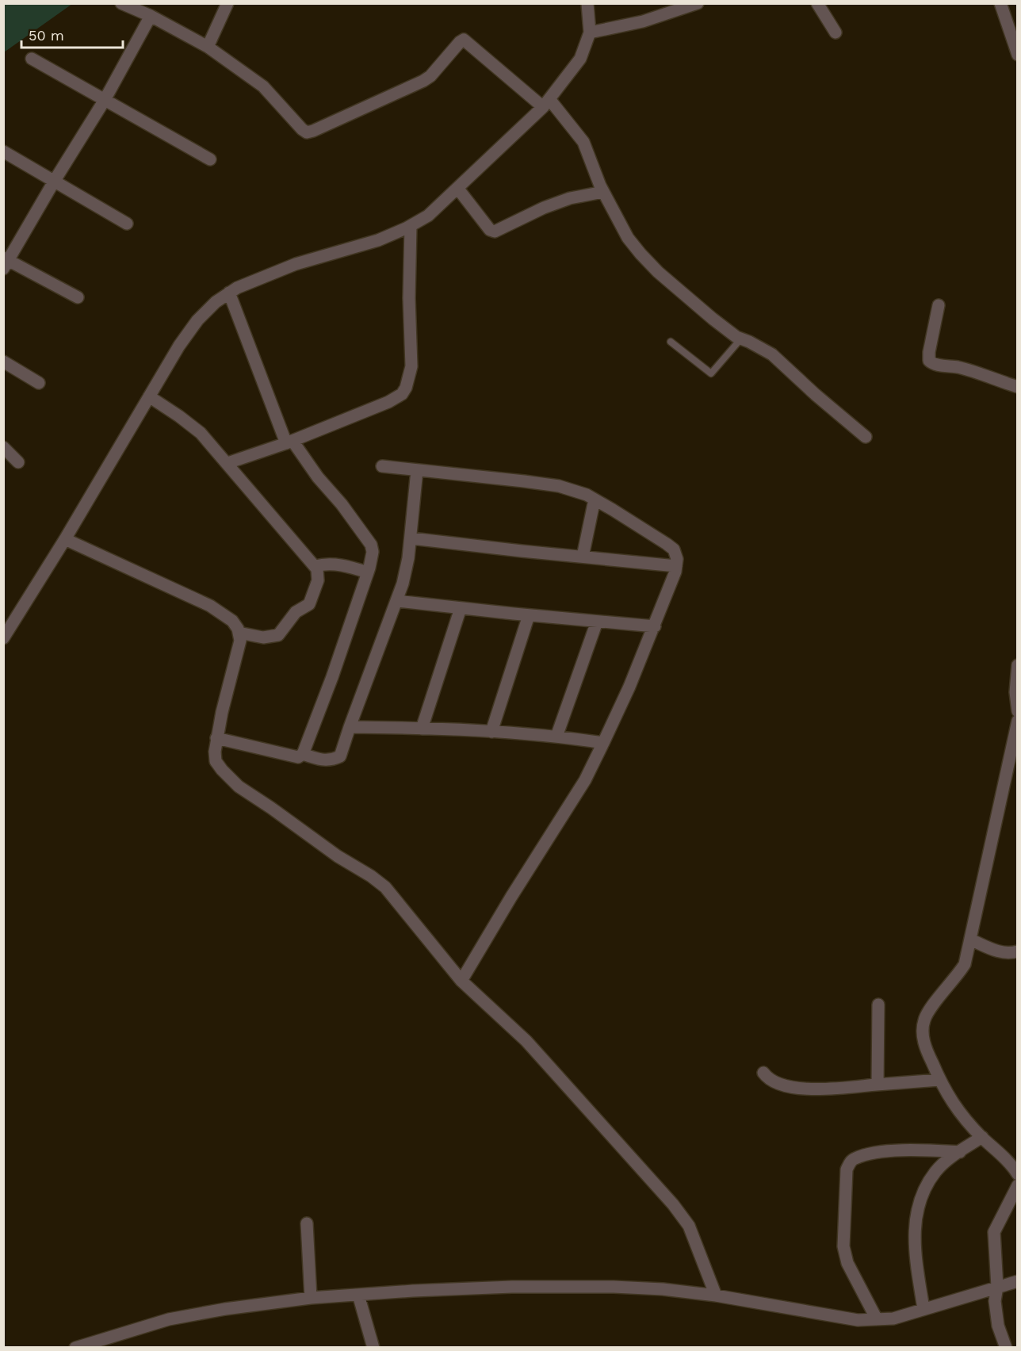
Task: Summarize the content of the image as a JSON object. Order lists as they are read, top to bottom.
{
  "scale_bar": "50 m"
}
